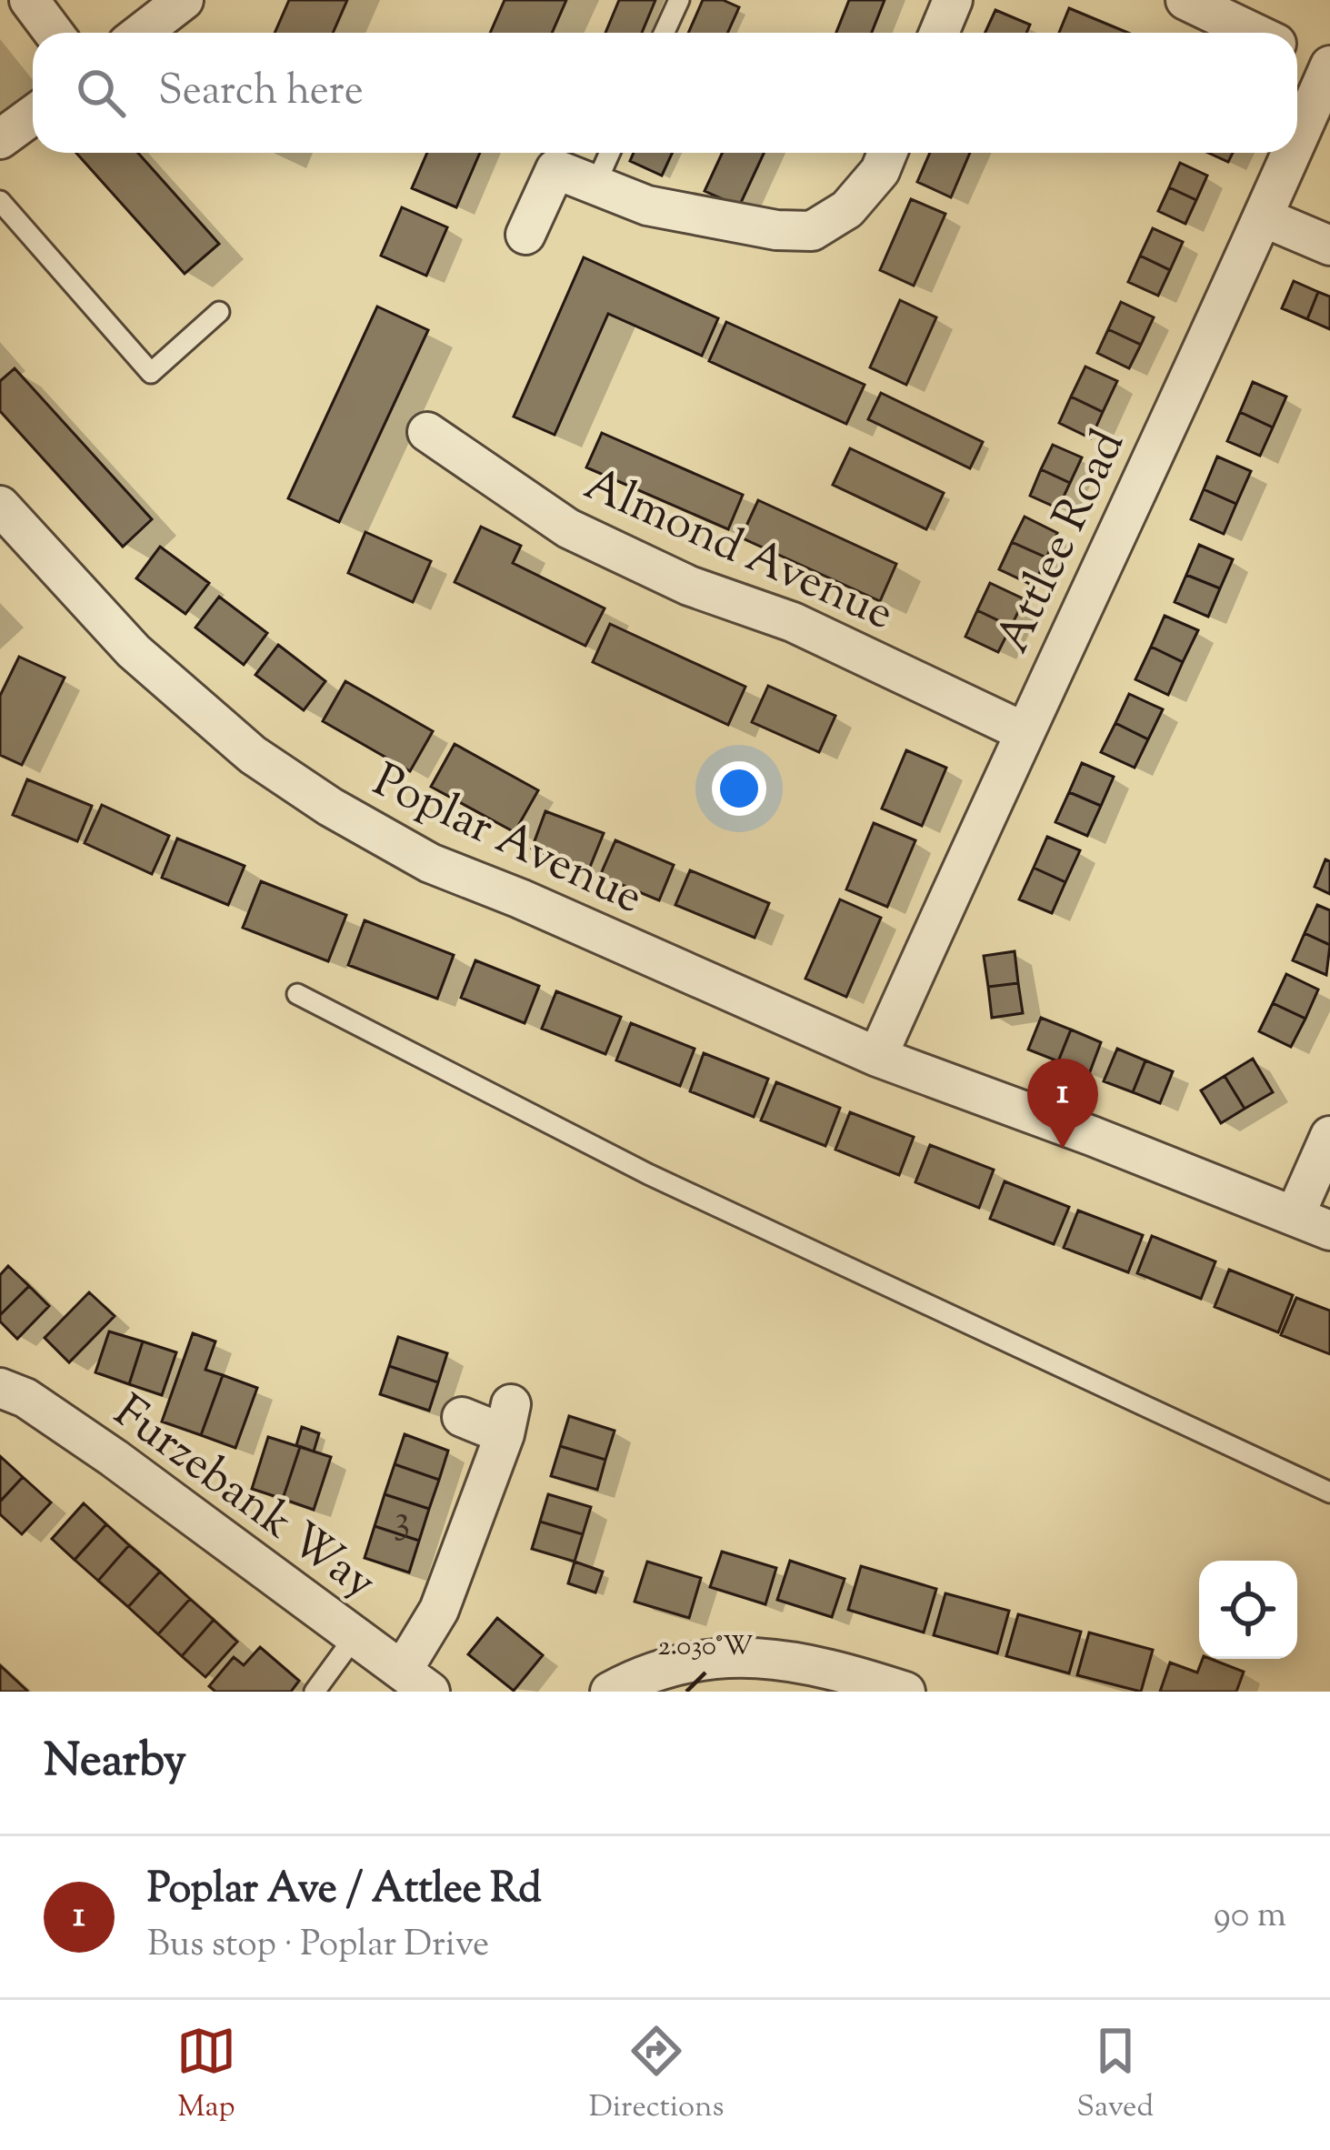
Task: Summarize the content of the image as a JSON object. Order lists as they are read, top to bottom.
{
  "streets": {
    "street": [
      "Attlee Road",
      "Almond Avenue",
      "Poplar Avenue",
      "Furzebank Way"
    ]
  },
  "crossings": [
    ["Attlee Road", "Almond Avenue"],
    ["Attlee Road", "Poplar Avenue"]
  ],
  "house_numbers": ["3"],
  "page": {
    "search": "Search here",
    "pins": "1",
    "heading": "Nearby",
    "list": [
      {
        "mark": "1",
        "name": "Poplar Ave / Attlee Rd",
        "note": "Bus stop · Poplar Drive",
        "value": "90 m"
      }
    ],
    "nav": ["Map", "Directions", "Saved"]
  },
  "coordinates": ["2.030°W"]
}
